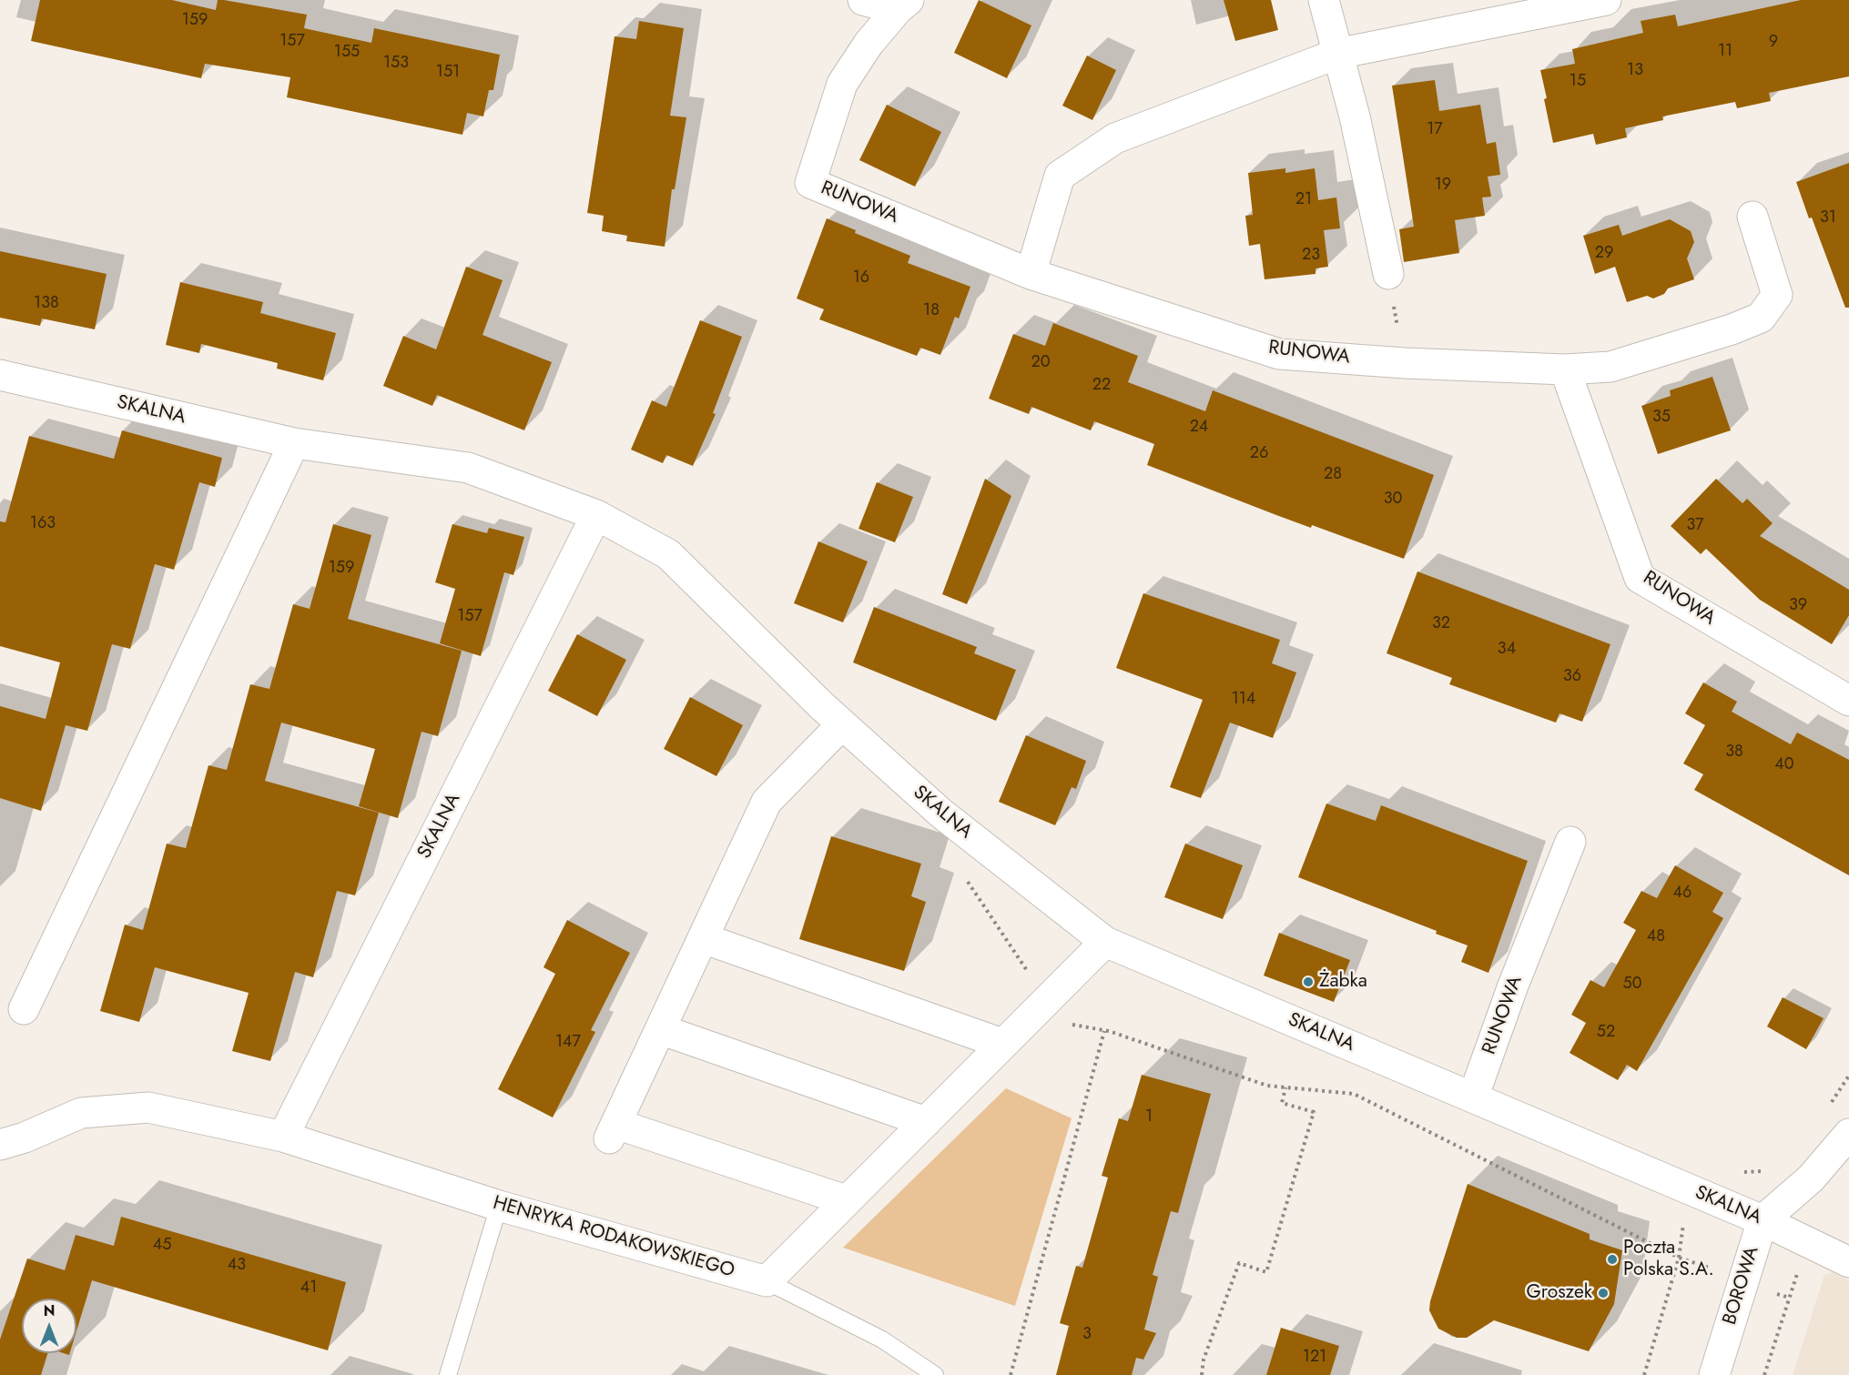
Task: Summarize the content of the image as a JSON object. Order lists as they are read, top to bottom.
{
  "streets": {
    "street": [
      "RUNOWA",
      "SKALNA",
      "HENRYKA RODAKOWSKIEGO",
      "BOROWA"
    ]
  },
  "crossings": [
    ["RUNOWA", "SKALNA"],
    ["SKALNA", "HENRYKA RODAKOWSKIEGO"],
    ["SKALNA", "BOROWA"]
  ],
  "places": ["Żabka", "Poczta Polska S.A.", "Groszek"],
  "house_numbers": [
    "159",
    "157",
    "9",
    "11",
    "155",
    "153",
    "13",
    "151",
    "15",
    "17",
    "19",
    "21",
    "31",
    "29",
    "23",
    "16",
    "138",
    "18",
    "20",
    "22",
    "35",
    "24",
    "26",
    "28",
    "30",
    "163",
    "37",
    "159",
    "39",
    "157",
    "32",
    "34",
    "36",
    "114",
    "38",
    "40",
    "46",
    "48",
    "50",
    "52",
    "147",
    "1",
    "45",
    "43",
    "41",
    "3",
    "121"
  ],
  "north": "top"
}
